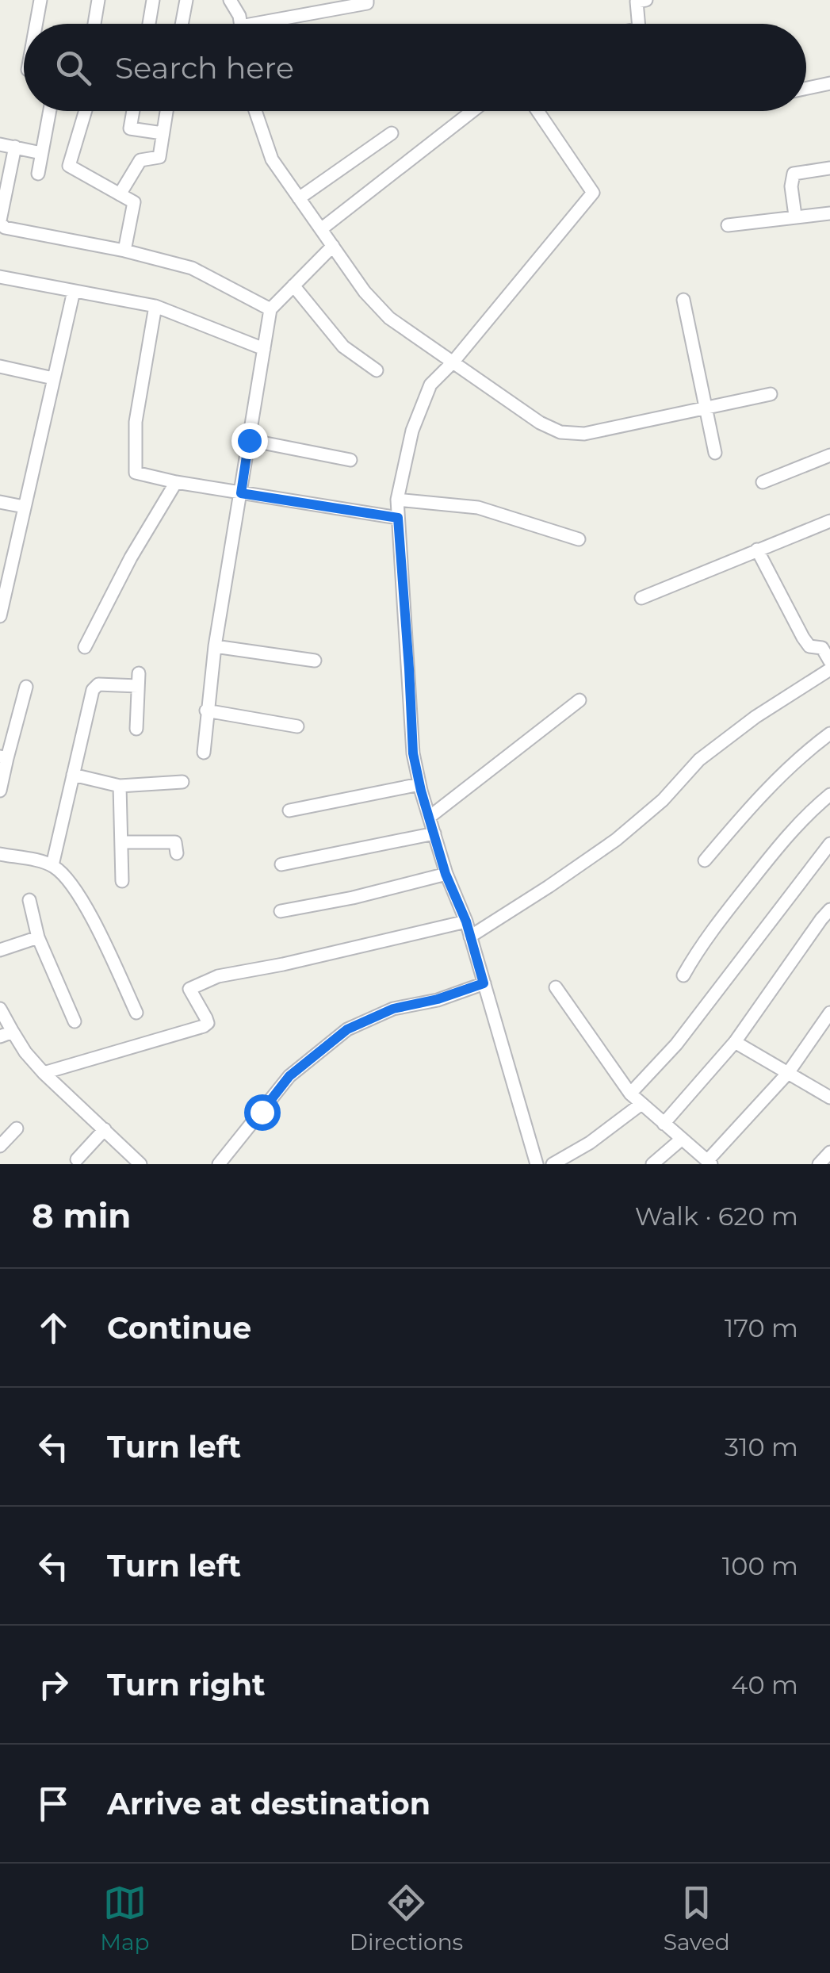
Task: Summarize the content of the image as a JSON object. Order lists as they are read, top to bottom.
{
  "page": {
    "search": "Search here",
    "heading": ["8 min", "Walk · 620 m"],
    "list": [
      ["Continue", "170 m"],
      ["Turn left", "310 m"],
      ["Turn left", "100 m"],
      ["Turn right", "40 m"],
      "Arrive at destination"
    ],
    "nav": ["Map", "Directions", "Saved"]
  }
}
